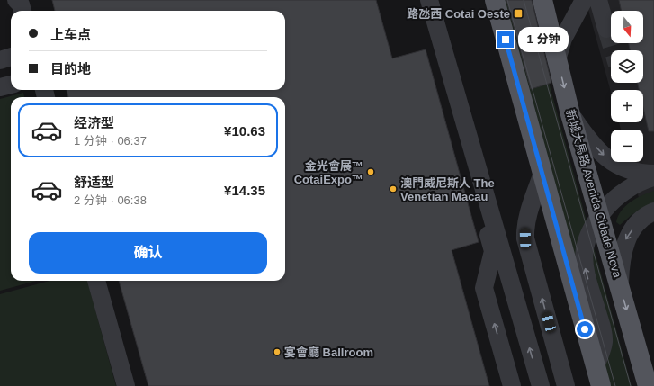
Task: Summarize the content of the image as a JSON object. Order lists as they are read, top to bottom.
{
  "streets": {
    "main road": ["新城大馬路 Avenida Cidade Nova"]
  },
  "places": {
    "transit": ["路氹西 Cotai Oeste"],
    "other": ["金光會展™ CotaiExpo™", "澳門威尼斯人 The Venetian Macau", "宴會廳 Ballroom"]
  },
  "north": "bottom",
  "page": {
    "map_buttons": ["+", "−"],
    "banner": ["上车点", "目的地"],
    "bubble": "1 分钟",
    "list": [
      {
        "name": "经济型",
        "note": "1 分钟 · 06:37",
        "value": "¥10.63"
      },
      {
        "name": "舒适型",
        "note": "2 分钟 · 06:38",
        "value": "¥14.35"
      }
    ],
    "buttons": "确认"
  }
}
